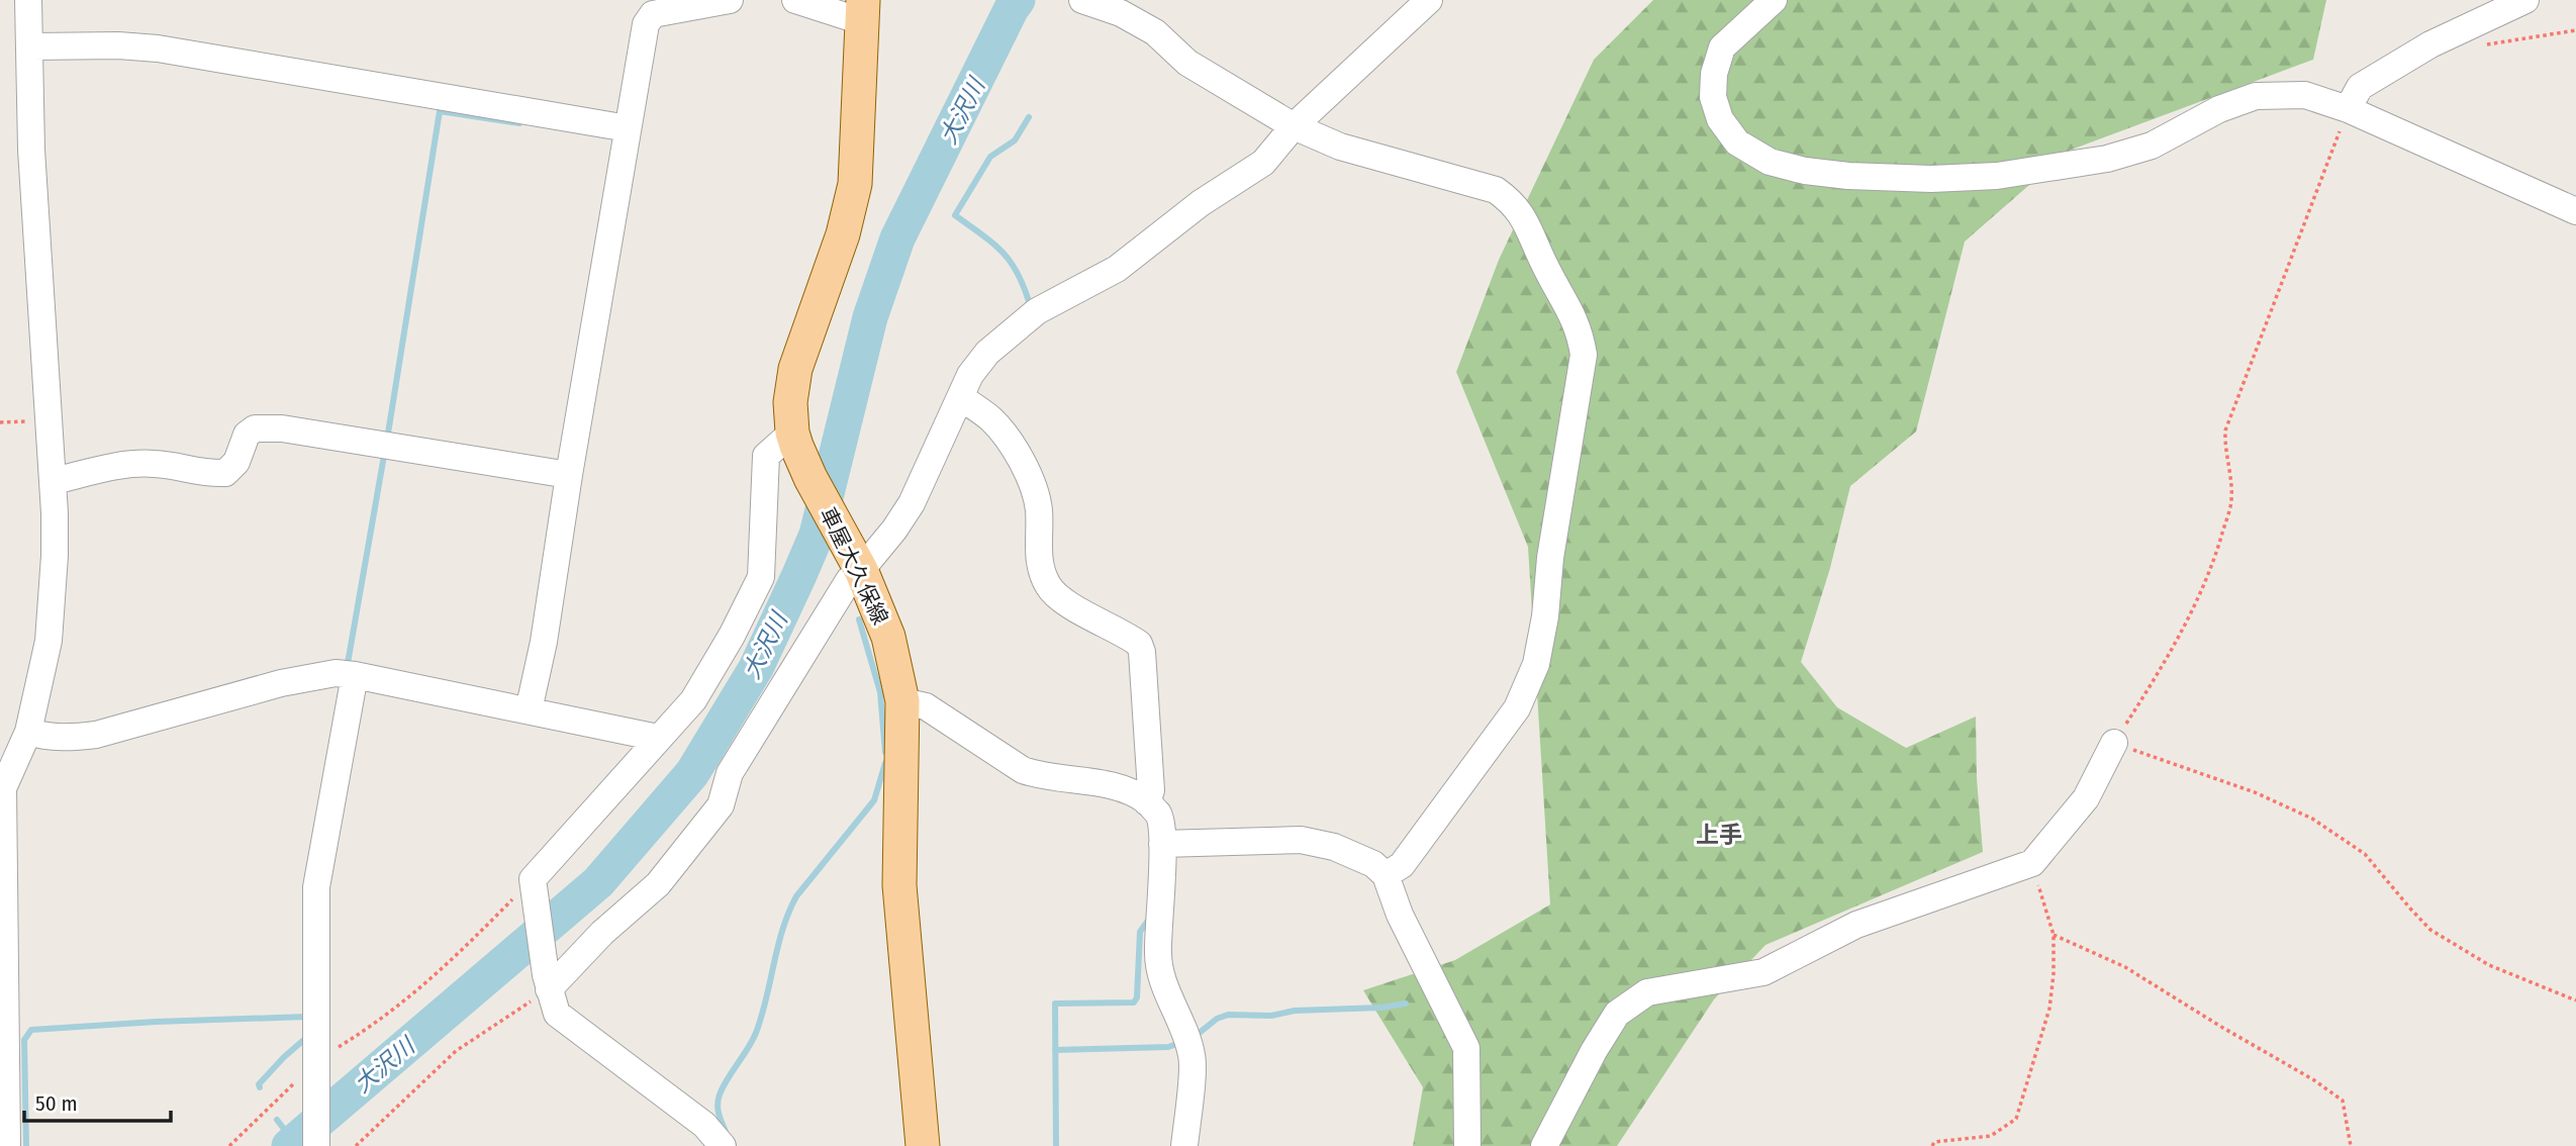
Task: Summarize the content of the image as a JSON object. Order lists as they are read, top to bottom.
{
  "streets": {
    "main road": ["車屋大久保線"]
  },
  "districts": ["上手"],
  "water": ["大沢川"],
  "scale_bar": "50 m"
}
